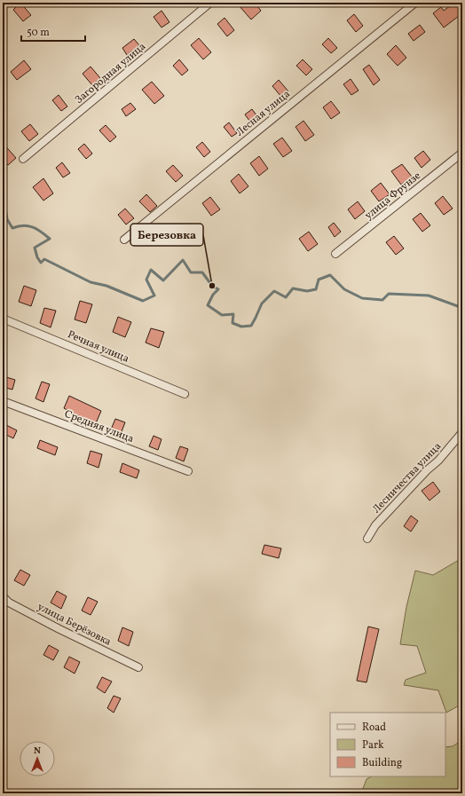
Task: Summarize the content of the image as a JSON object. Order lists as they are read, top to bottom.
{
  "streets": {
    "street": [
      "Загородная улица",
      "Лесная улица",
      "улица Фрунзе",
      "Речная улица",
      "Средняя улица",
      "Лесничества улица",
      "улица Берёзовка"
    ]
  },
  "places": ["Березовка"],
  "legend": ["Road", "Park", "Building"],
  "scale_bar": "50 m",
  "north": "top"
}
